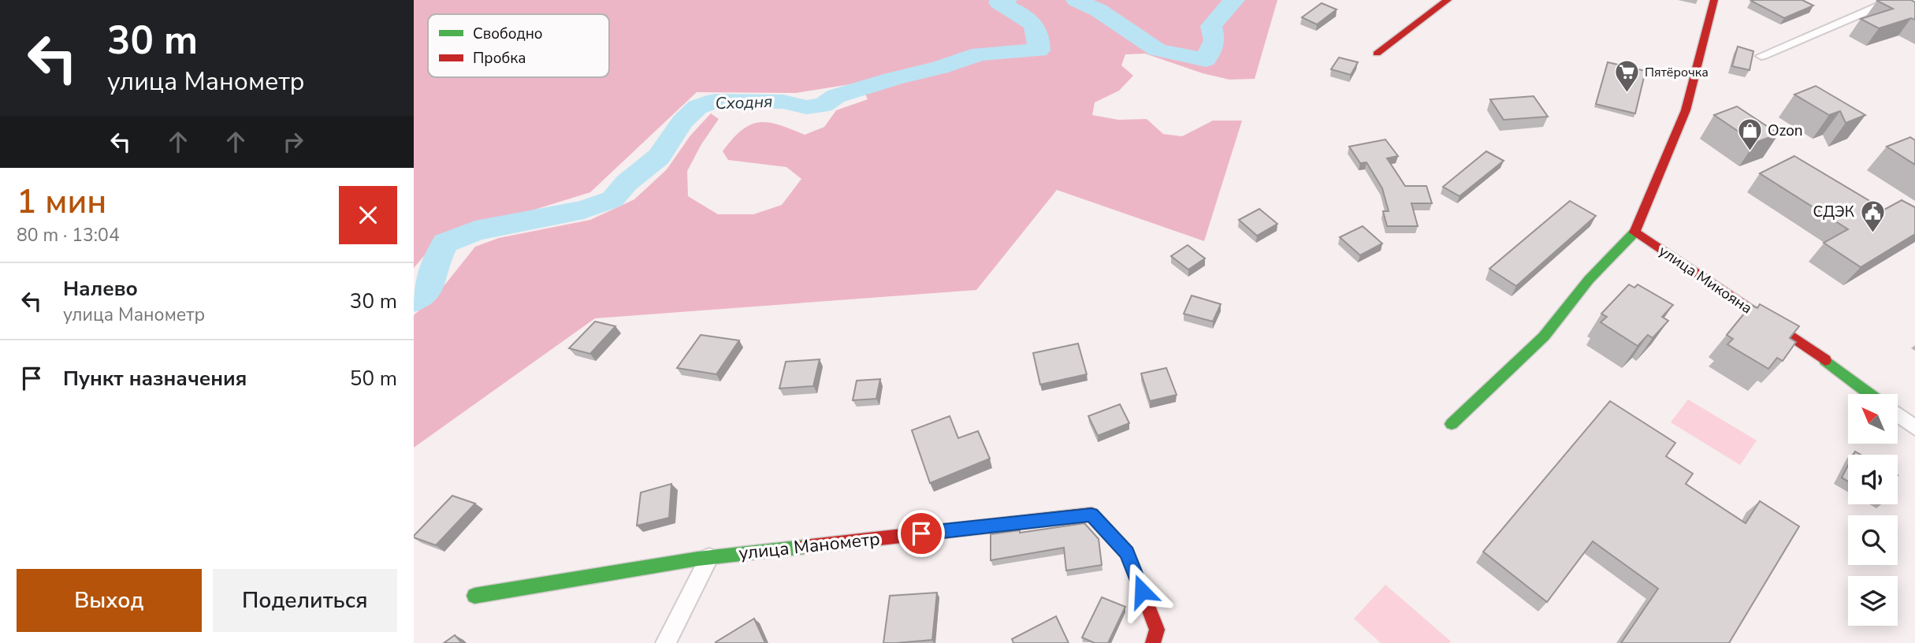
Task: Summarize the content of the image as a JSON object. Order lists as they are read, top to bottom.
{
  "streets": {
    "street": ["улица Микояна", "улица Манометр"]
  },
  "water": ["Сходня"],
  "places": {
    "supermarket": ["Пятёрочка"],
    "shop": ["Ozon"],
    "public building": ["СДЭК"]
  },
  "legend": ["Свободно", "Пробка"],
  "north": "top left",
  "page": {
    "turn": ["30 m", "улица Манометр"],
    "heading": ["1 мин", "80 m · 13:04"],
    "list": [
      {
        "name": "Налево",
        "note": "улица Манометр",
        "value": "30 m"
      },
      {
        "name": "Пункт назначения",
        "value": "50 m"
      }
    ],
    "buttons": ["Выход", "Поделиться"]
  }
}
